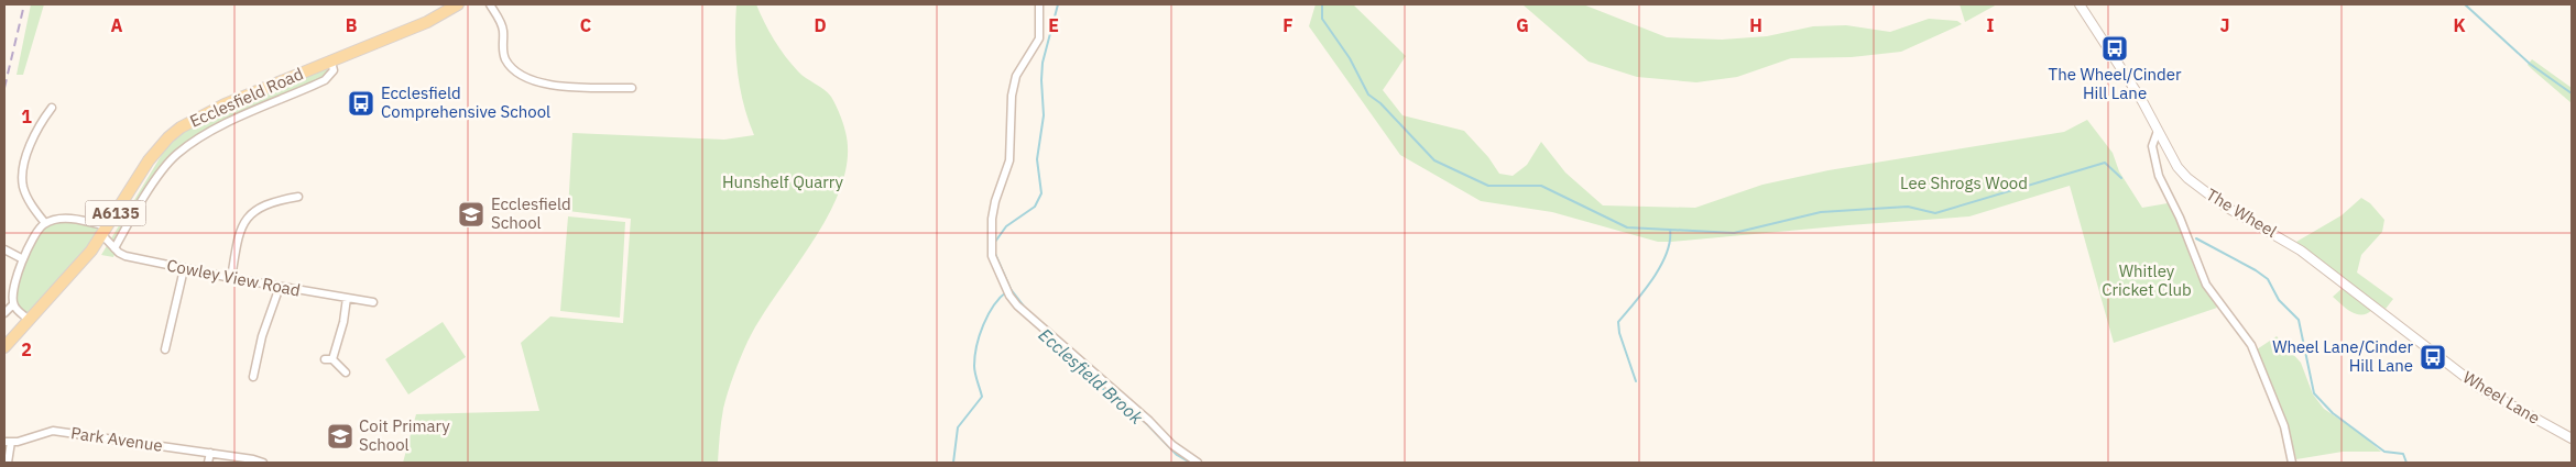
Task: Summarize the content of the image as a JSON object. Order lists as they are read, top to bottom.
{
  "streets": {
    "main road": ["Ecclesfield Road", "A6135"],
    "street": [
      "The Wheel",
      "Cowley View Road",
      "Wheel Lane",
      "Park Avenue"
    ]
  },
  "crossings": [
    ["Ecclesfield Road", "Cowley View Road"],
    ["The Wheel", "Wheel Lane"]
  ],
  "water": ["Ecclesfield Brook"],
  "parks": ["Hunshelf Quarry", "Lee Shrogs Wood", "Whitley Cricket Club"],
  "places": {
    "bus stop": ["The Wheel/Cinder Hill Lane", "Ecclesfield Comprehensive School", "Wheel Lane/Cinder Hill Lane"],
    "school or university": ["Ecclesfield School", "Coit Primary School"]
  },
  "grid": {
    "columns": [
      "A",
      "B",
      "C",
      "D",
      "E",
      "F",
      "G",
      "H",
      "I",
      "J",
      "K"
    ],
    "rows": ["1", "2"]
  }
}
